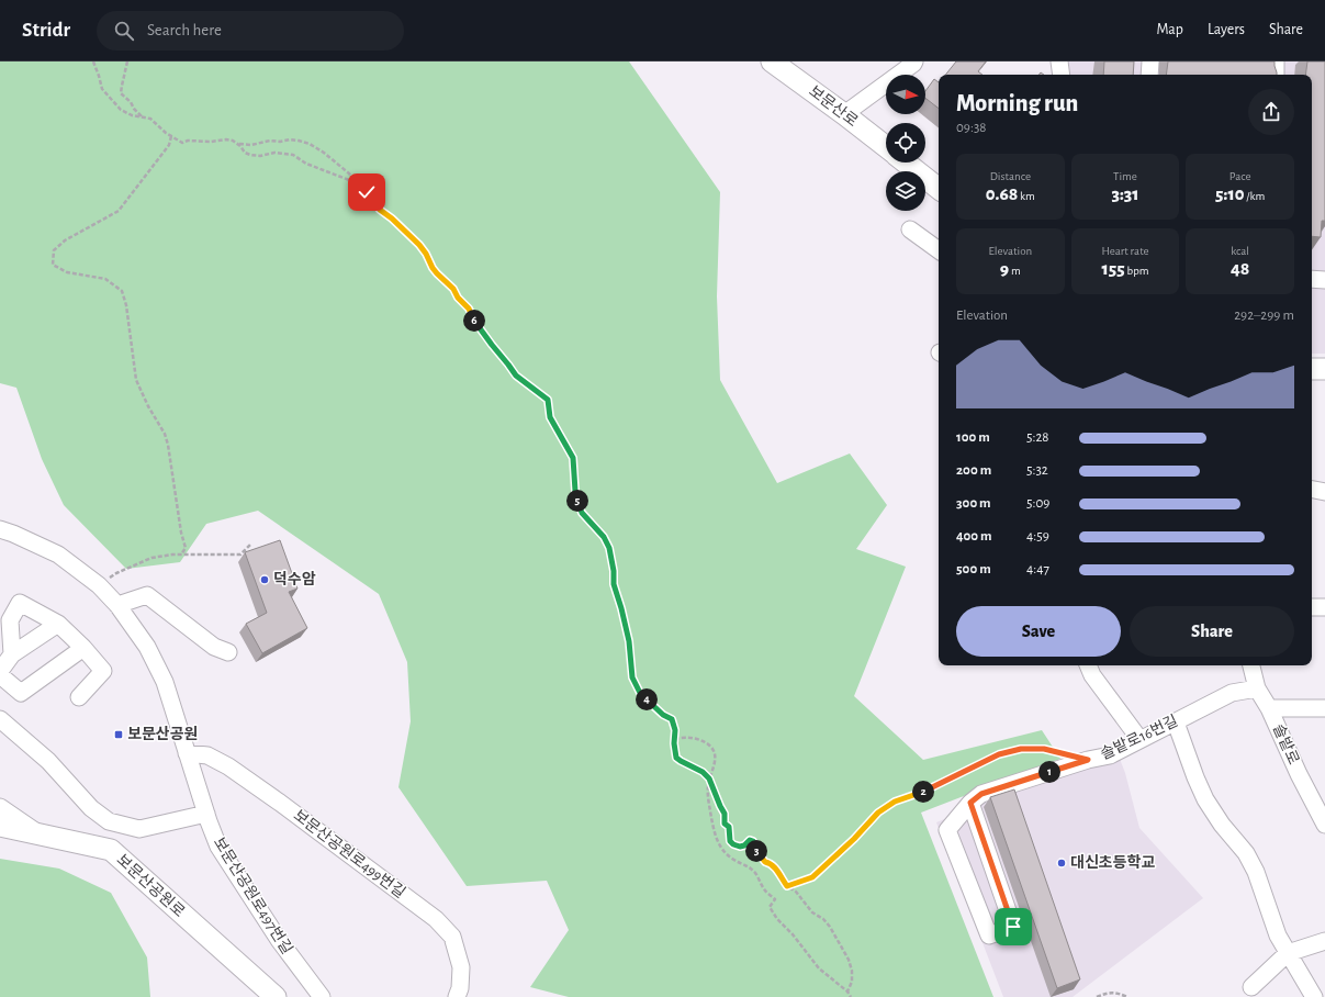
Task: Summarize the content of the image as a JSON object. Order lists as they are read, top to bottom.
{
  "streets": {
    "main road": ["보문산로", "보문산공원로"],
    "street": [
      "솔밭로16번길",
      "솔밭로",
      "보문산공원로499번길",
      "보문산공원로497번길"
    ]
  },
  "crossings": [
    ["솔밭로16번길", "솔밭로"],
    ["보문산공원로499번길", "보문산공원로497번길"]
  ],
  "places": {
    "other": ["덕수암", "대신초등학교"],
    "transit": ["보문산공원"]
  },
  "north": "right",
  "page": {
    "header": "Stridr",
    "search": "Search here",
    "nav": ["Map", "Layers", "Share"],
    "heading": ["Morning run", "09:38"],
    "stats": [
      ["Distance", "0.68 km"],
      ["Time", "3:31"],
      ["Pace", "5:10 /km"],
      ["Elevation", "9 m"],
      ["Heart rate", "155 bpm"],
      ["kcal", "48"]
    ],
    "chart": ["Elevation", "292–299 m"],
    "pins": [
      "6",
      "5",
      "4",
      "1",
      "2",
      "3"
    ],
    "list": [
      {
        "name": "100 m",
        "note": "5:28"
      },
      {
        "name": "200 m",
        "note": "5:32"
      },
      {
        "name": "300 m",
        "note": "5:09"
      },
      {
        "name": "400 m",
        "note": "4:59"
      },
      {
        "name": "500 m",
        "note": "4:47"
      }
    ],
    "buttons": ["Save", "Share"]
  }
}
